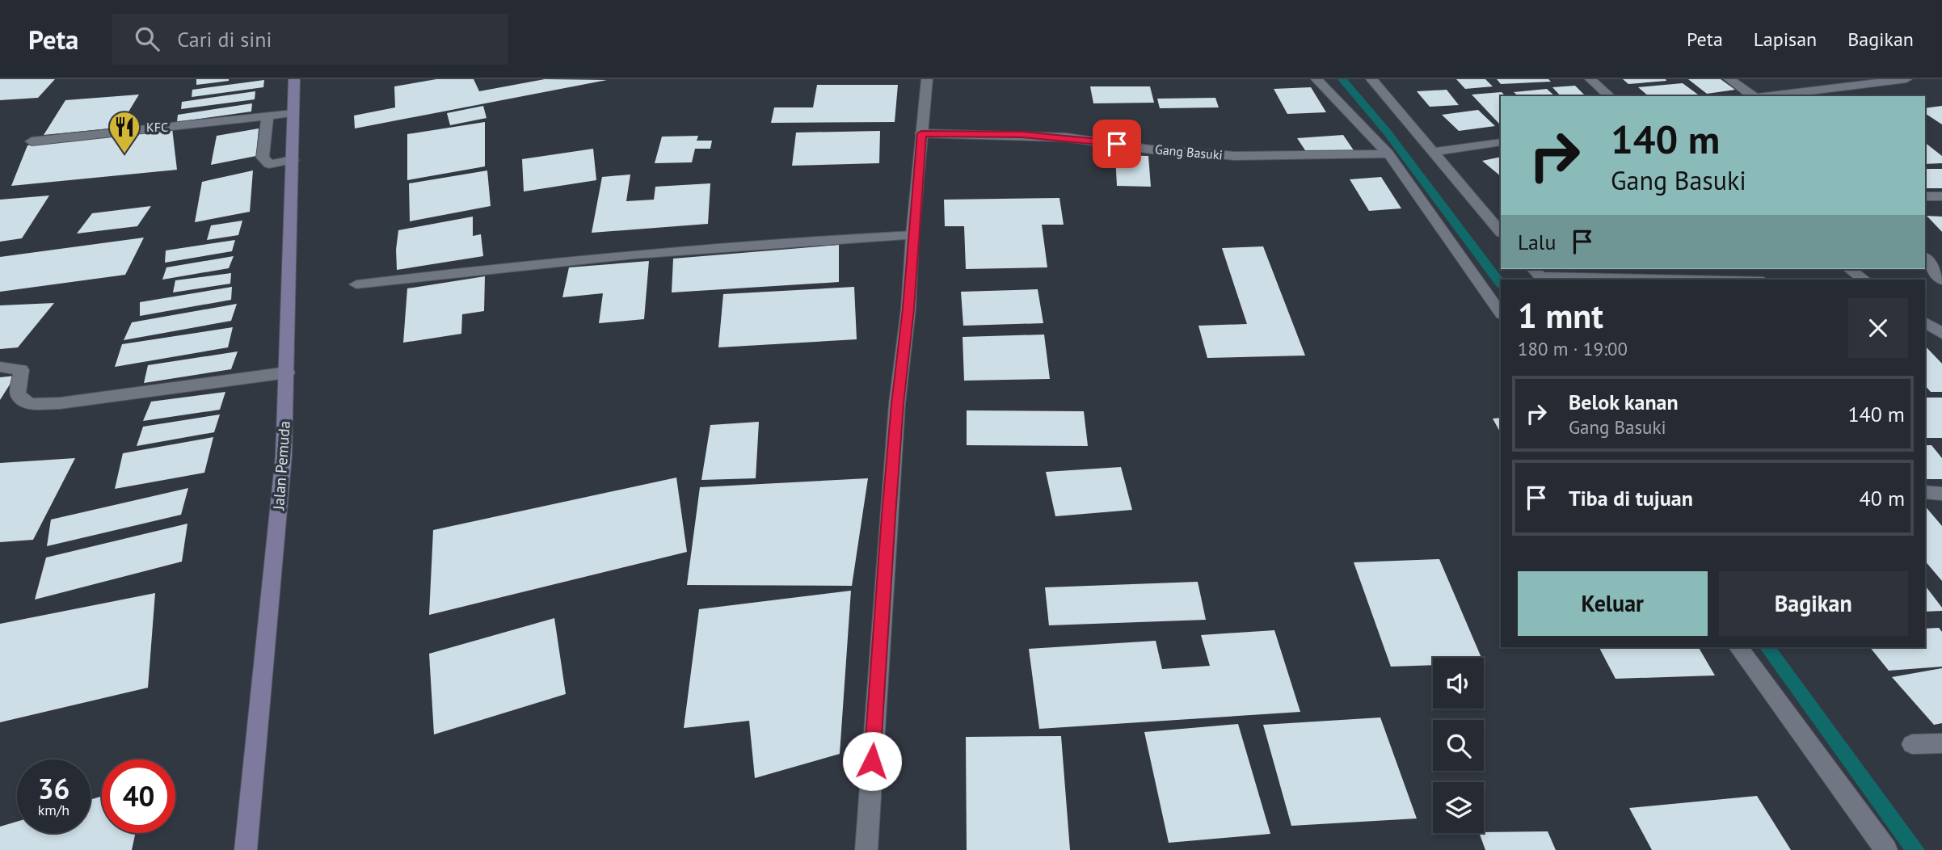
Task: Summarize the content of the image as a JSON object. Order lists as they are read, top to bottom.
{
  "streets": {
    "main road": ["Jalan Pemuda"],
    "street": ["Gang Basuki"]
  },
  "places": {
    "restaurant": ["KFC"]
  },
  "page": {
    "header": "Peta",
    "search": "Cari di sini",
    "nav": ["Peta", "Lapisan", "Bagikan"],
    "turn": ["140 m", "Gang Basuki"],
    "then": "Lalu",
    "heading": ["1 mnt", "180 m · 19:00"],
    "list": [
      {
        "name": "Belok kanan",
        "note": "Gang Basuki",
        "value": "140 m"
      },
      {
        "name": "Tiba di tujuan",
        "value": "40 m"
      }
    ],
    "buttons": ["Keluar", "Bagikan"],
    "speed": "36 km/h",
    "limit": "40"
  }
}
